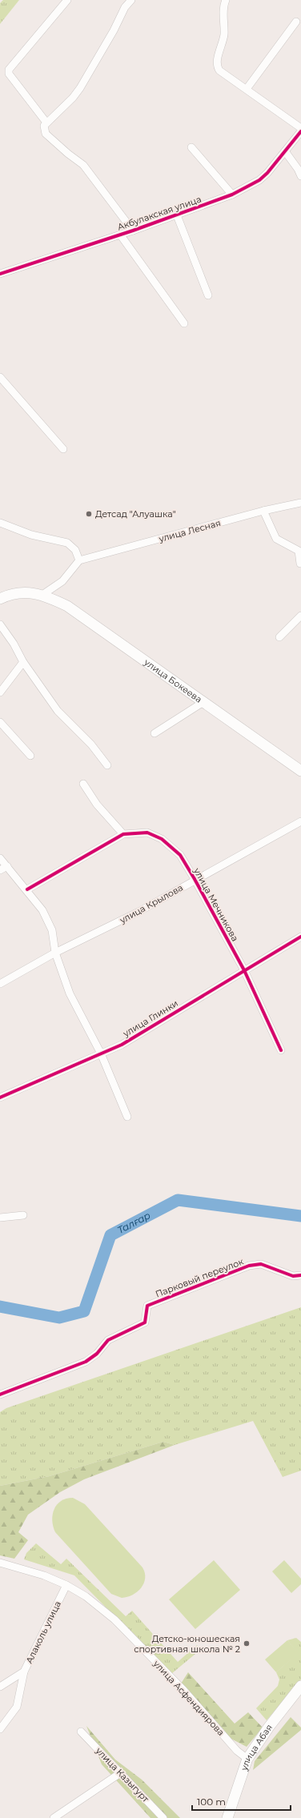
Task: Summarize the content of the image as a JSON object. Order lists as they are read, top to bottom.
{
  "streets": {
    "main road": ["улица Бокеева", "улица Абая"],
    "street": [
      "Акбулакская улица",
      "улица Лесная",
      "улица Крылова",
      "улица Мечникова",
      "улица Глинки",
      "Парковый переулок",
      "Алаколь улица",
      "улица Асфендиярова",
      "улица Казыгурт"
    ]
  },
  "crossings": [
    ["улица Крылова", "улица Мечникова"],
    ["улица Мечникова", "улица Глинки"],
    ["Алаколь улица", "улица Асфендиярова"],
    ["улица Асфендиярова", "улица Абая"]
  ],
  "water": ["Талғар"],
  "places": ["Детсад \"Алуашка\"", "Детско-юношеская спортивная школа № 2"],
  "scale_bar": "100 m"
}
